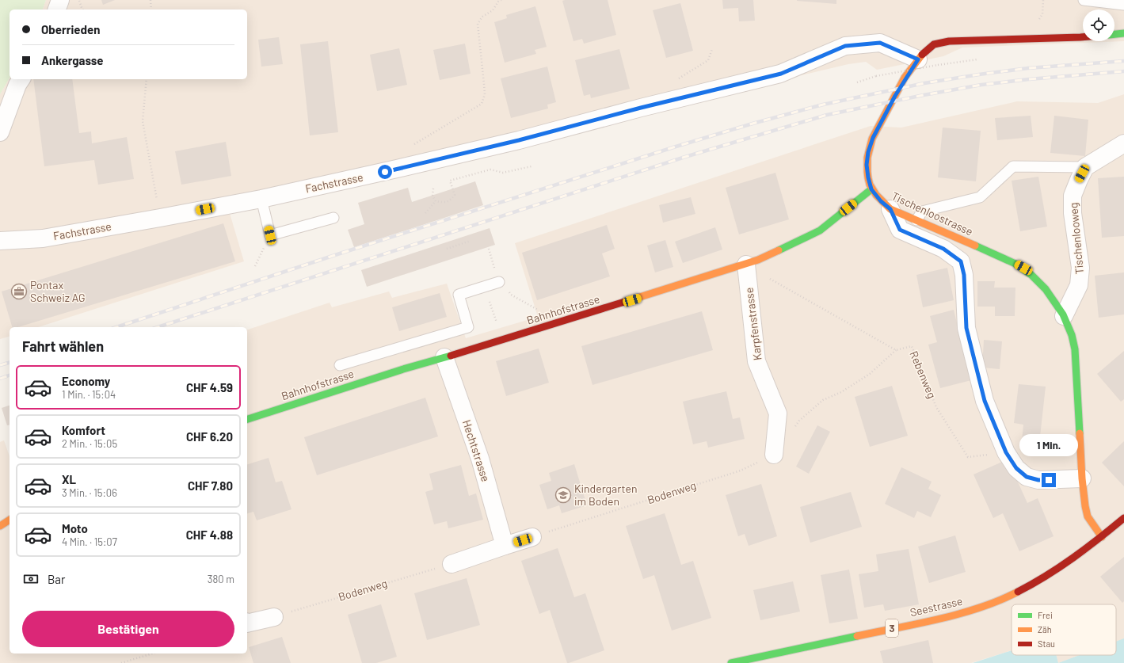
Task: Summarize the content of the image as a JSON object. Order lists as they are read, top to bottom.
{
  "streets": {
    "main road": [
      "Tischenloostrasse",
      "Bahnhofstrasse",
      "Seestrasse",
      "3"
    ],
    "street": [
      "Fachstrasse",
      "Tischenlooweg",
      "Karpfenstrasse",
      "Hechtstrasse"
    ],
    "path": ["Rebenweg", "Bodenweg"]
  },
  "crossings": [
    ["Fachstrasse", "Tischenloostrasse"],
    ["Tischenloostrasse", "Tischenlooweg"],
    ["Tischenloostrasse", "Bahnhofstrasse"],
    ["Tischenloostrasse", "Seestrasse"],
    ["Bahnhofstrasse", "Karpfenstrasse"],
    ["Bahnhofstrasse", "Hechtstrasse"],
    ["Karpfenstrasse", "Bodenweg"]
  ],
  "places": {
    "office": ["Pontax Schweiz AG"],
    "school or university": ["Kindergarten im Boden"]
  },
  "legend": ["Frei", "Zäh", "Stau"],
  "page": {
    "banner": ["Oberrieden", "Ankergasse"],
    "heading": "Fahrt wählen",
    "list": [
      {
        "name": "Economy",
        "note": "1 Min. · 15:04",
        "value": "CHF 4.59"
      },
      {
        "name": "Komfort",
        "note": "2 Min. · 15:05",
        "value": "CHF 6.20"
      },
      {
        "name": "XL",
        "note": "3 Min. · 15:06",
        "value": "CHF 7.80"
      },
      {
        "name": "Moto",
        "note": "4 Min. · 15:07",
        "value": "CHF 4.88"
      }
    ],
    "bubble": "1 Min.",
    "pay": ["Bar", "380 m"],
    "buttons": "Bestätigen"
  }
}
